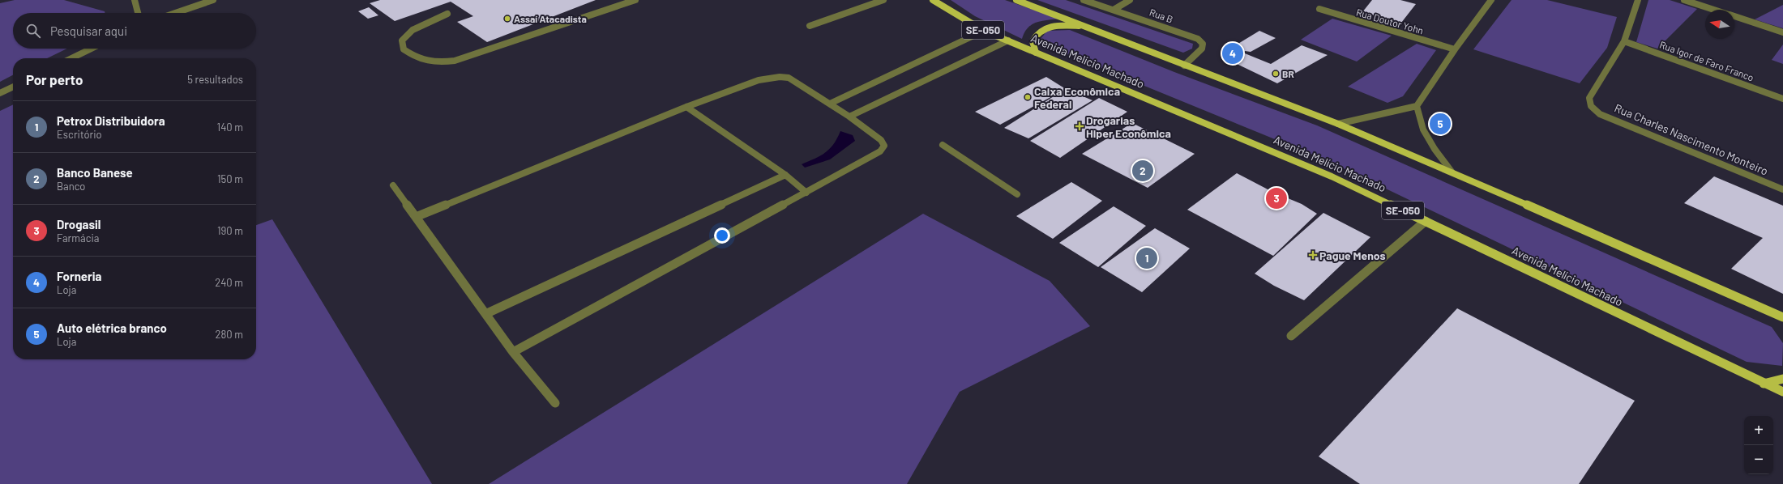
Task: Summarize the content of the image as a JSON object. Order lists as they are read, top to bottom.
{
  "streets": {
    "main road": ["SE-050", "Avenida Melício Machado"],
    "street": [
      "Rua B",
      "Rua Doutor Yohn",
      "Rua Igor de Faro Franco",
      "Rua Charles Nascimento Monteiro"
    ]
  },
  "crossings": [
    ["Rua Igor de Faro Franco", "Rua Charles Nascimento Monteiro"]
  ],
  "places": {
    "other": ["Assaí Atacadista", "BR", "Caixa Econômica Federal"],
    "health": ["Drogarias Hiper Econômica", "Pague Menos"]
  },
  "north": "left",
  "page": {
    "search": "Pesquisar aqui",
    "pins": [
      "4",
      "5",
      "2",
      "3",
      "1"
    ],
    "heading": ["Por perto", "5 resultados"],
    "list": [
      {
        "mark": "1",
        "name": "Petrox Distribuidora",
        "note": "Escritório",
        "value": "140 m"
      },
      {
        "mark": "2",
        "name": "Banco Banese",
        "note": "Banco",
        "value": "150 m"
      },
      {
        "mark": "3",
        "name": "Drogasil",
        "note": "Farmácia",
        "value": "190 m"
      },
      {
        "mark": "4",
        "name": "Forneria",
        "note": "Loja",
        "value": "240 m"
      },
      {
        "mark": "5",
        "name": "Auto elétrica branco",
        "note": "Loja",
        "value": "280 m"
      }
    ],
    "map_buttons": ["+", "−"]
  }
}
